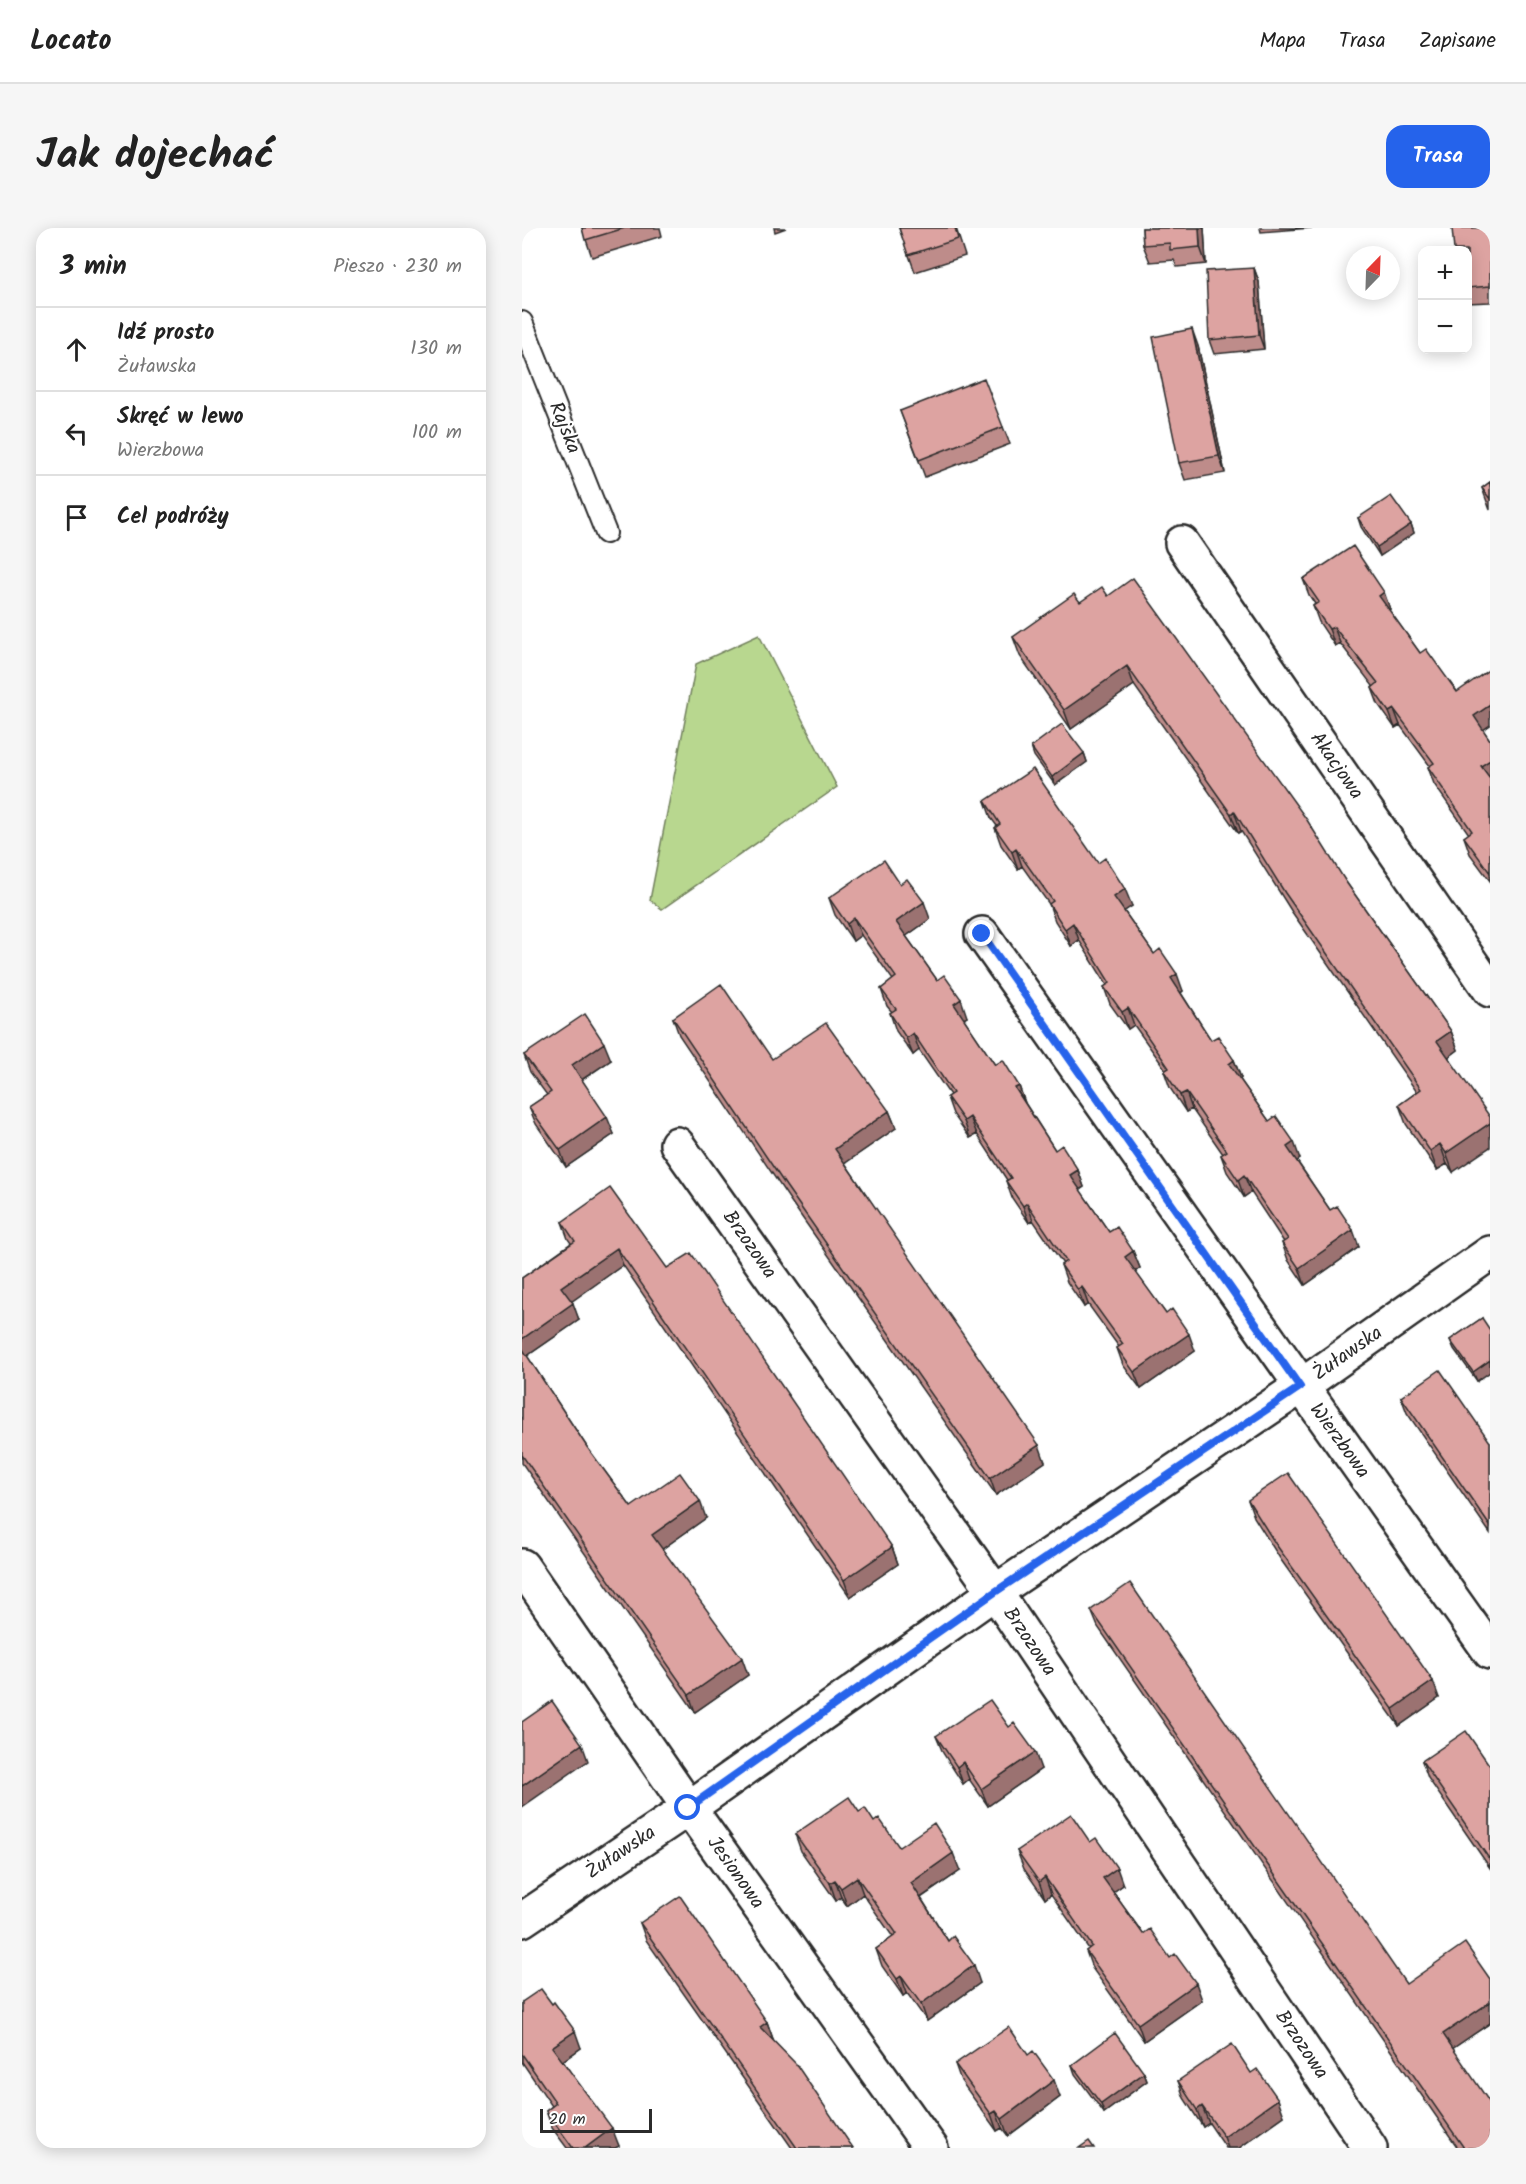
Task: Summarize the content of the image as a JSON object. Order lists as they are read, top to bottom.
{
  "streets": {
    "street": [
      "Akacjowa",
      "Brzozowa",
      "Żuławska",
      "Wierzbowa",
      "Jesionowa"
    ],
    "lane": ["Rajska"]
  },
  "crossings": [
    ["Brzozowa", "Żuławska"],
    ["Żuławska", "Wierzbowa"],
    ["Żuławska", "Jesionowa"]
  ],
  "scale_bar": "20 m",
  "north": "top right",
  "page": {
    "header": "Locato",
    "nav": ["Mapa", "Trasa", "Zapisane"],
    "title": "Jak dojechać",
    "buttons": "Trasa",
    "heading": ["3 min", "Pieszo · 230 m"],
    "map_buttons": ["+", "−"],
    "list": [
      ["Idź prosto", "Żuławska", "130 m"],
      ["Skręć w lewo", "Wierzbowa", "100 m"],
      "Cel podróży"
    ],
    "scale": "20 m"
  }
}
